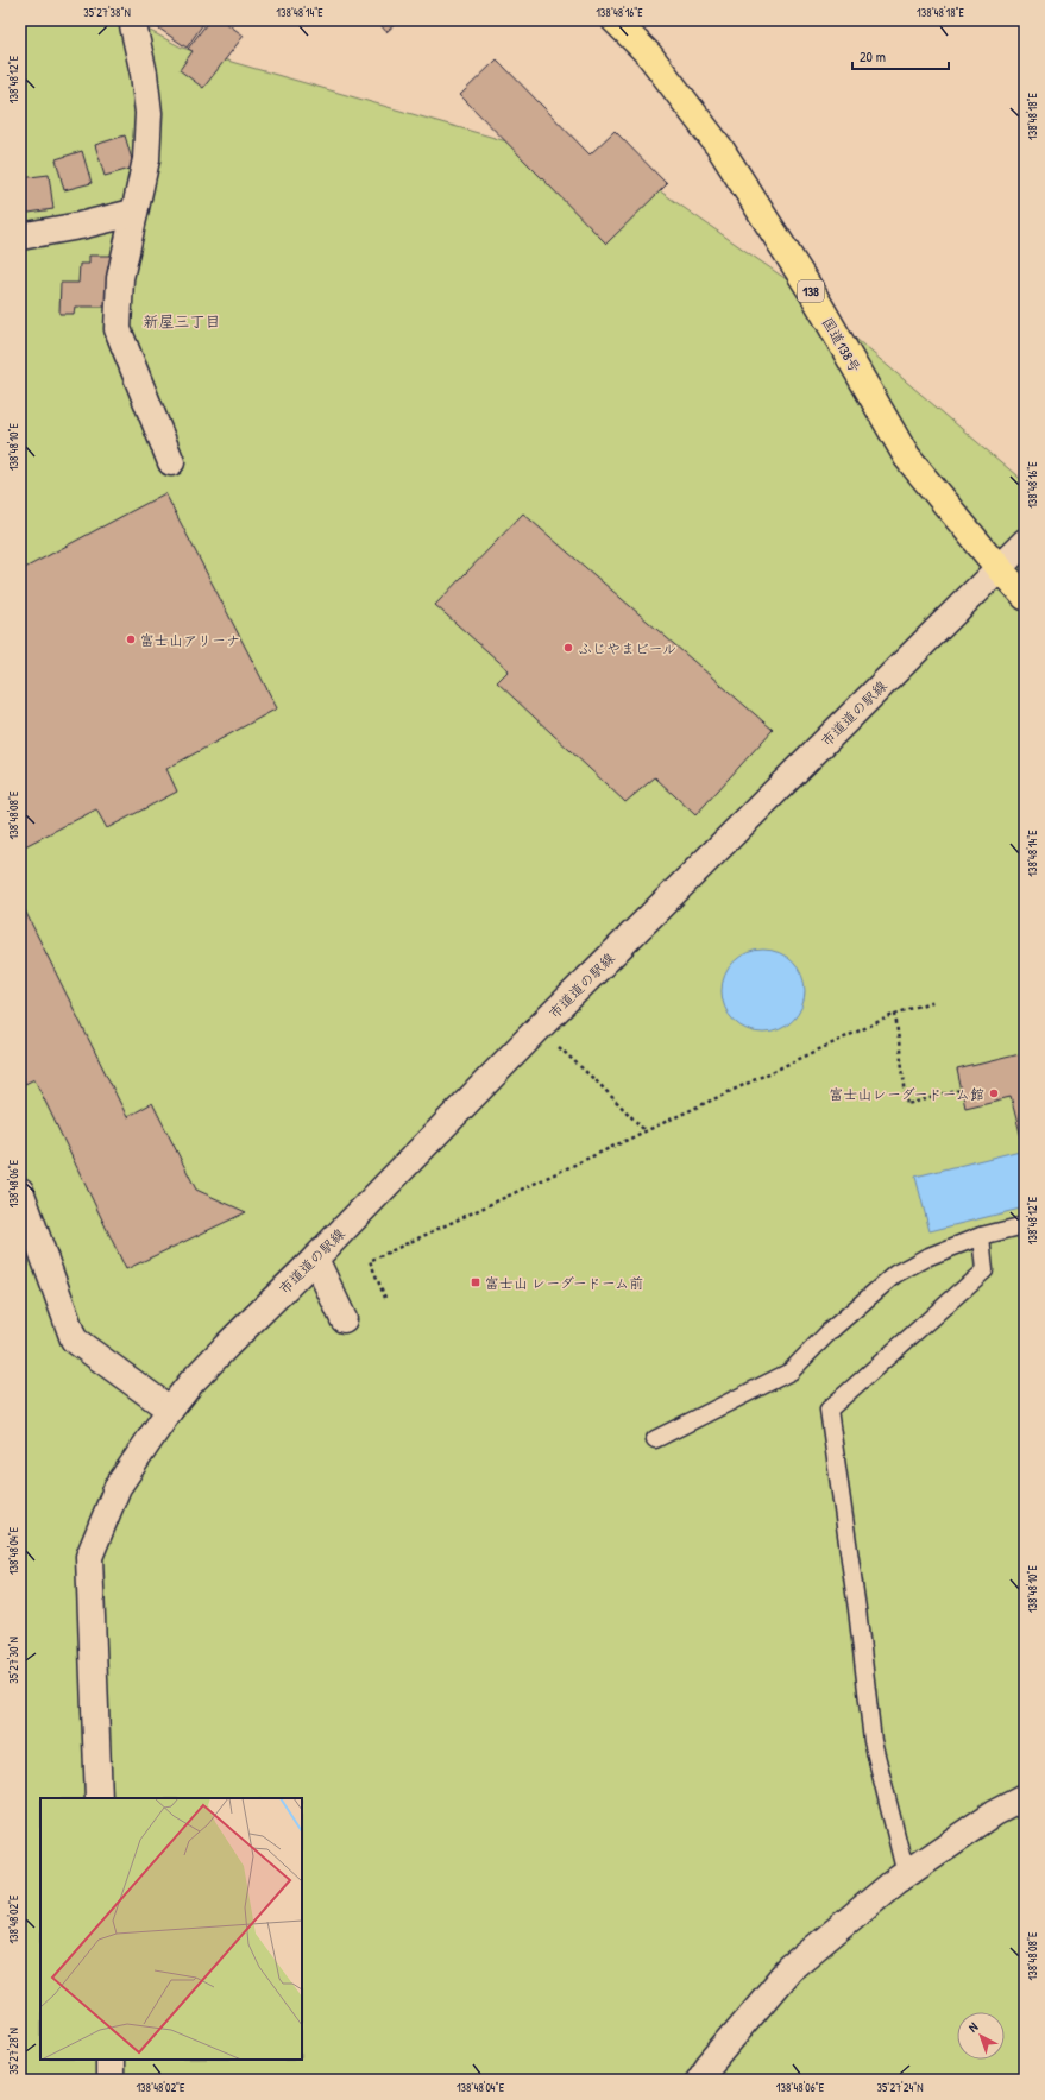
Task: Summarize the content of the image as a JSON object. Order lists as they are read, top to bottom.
{
  "streets": {
    "highway": ["138", "国道138号"],
    "street": ["市道道の駅線"]
  },
  "crossings": [
    ["国道138号", "市道道の駅線"]
  ],
  "districts": ["新屋三丁目"],
  "places": {
    "other": ["富士山アリーナ", "ふじやまビール", "富士山レーダードーム館"],
    "transit": ["富士山 レーダードーム前"]
  },
  "scale_bar": "20 m",
  "north": "top left",
  "coordinates": [
    "35°27'38\"N",
    "138°48'14\"E",
    "138°48'16\"E",
    "138°48'18\"E",
    "138°48'12\"E",
    "138°48'10\"E",
    "138°48'08\"E",
    "138°48'06\"E",
    "138°48'04\"E",
    "35°27'30\"N",
    "138°48'02\"E",
    "35°27'28\"N",
    "35°27'24\"N"
  ]
}
